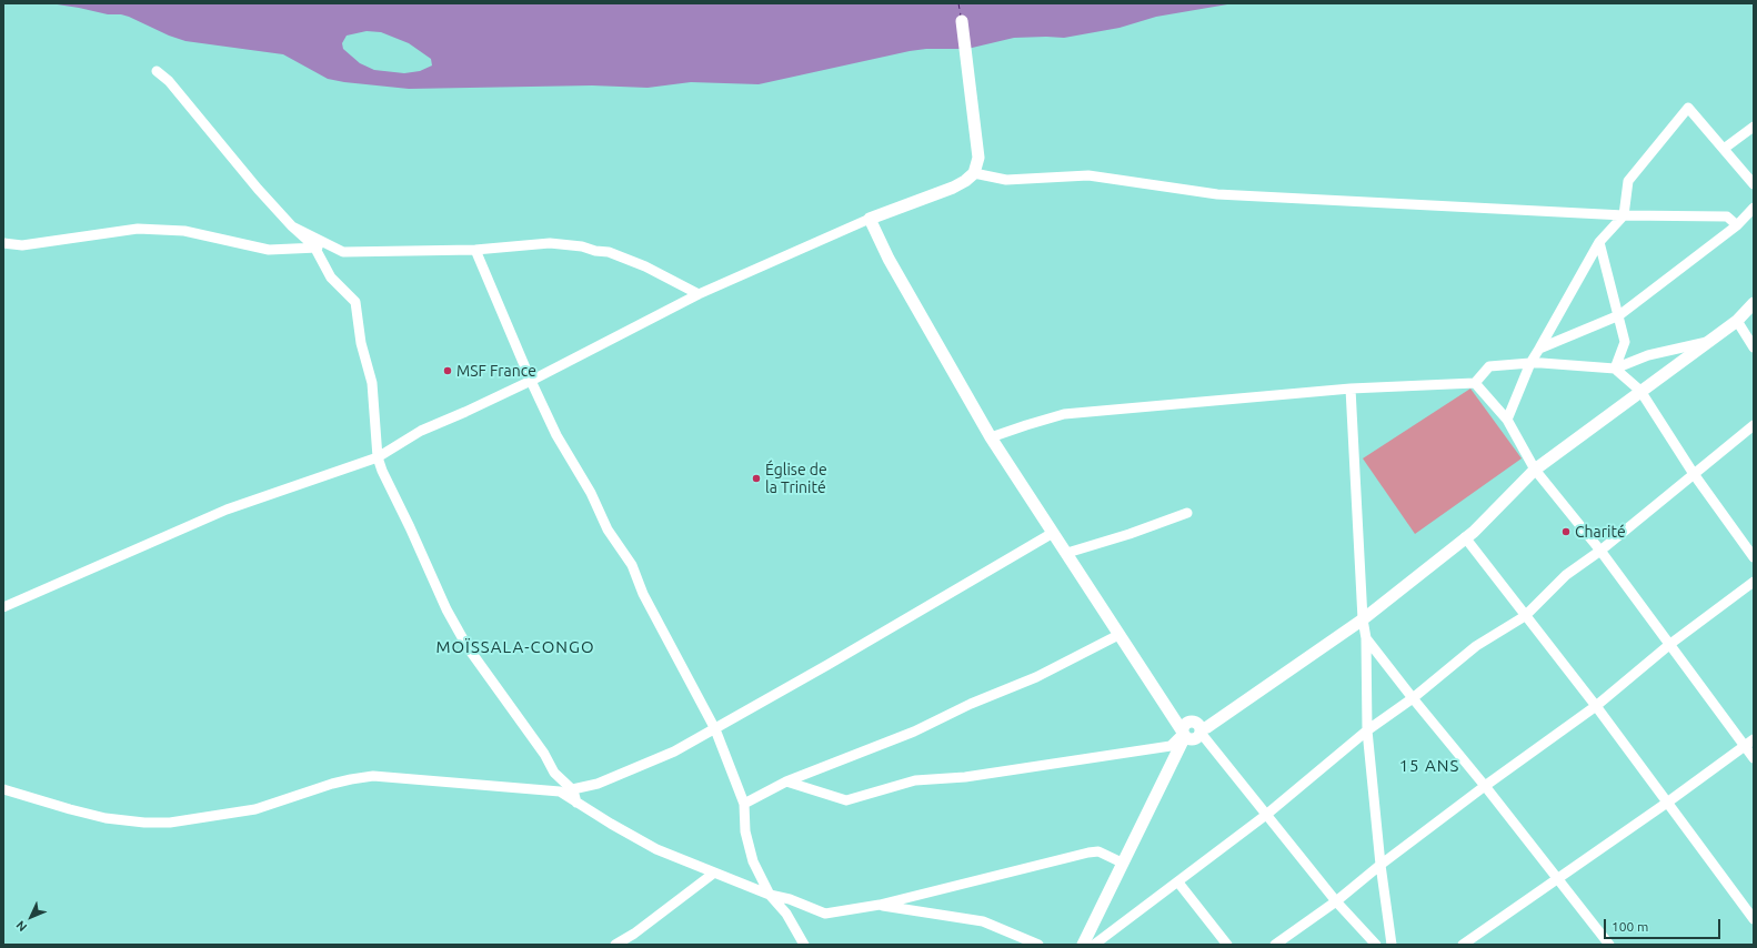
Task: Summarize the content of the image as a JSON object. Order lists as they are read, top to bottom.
{
  "districts": ["MOÏSSALA-CONGO", "15 ANS"],
  "places": ["MSF France", "Église de la Trinité", "Charité"],
  "scale_bar": "100 m",
  "north": "bottom left"
}
